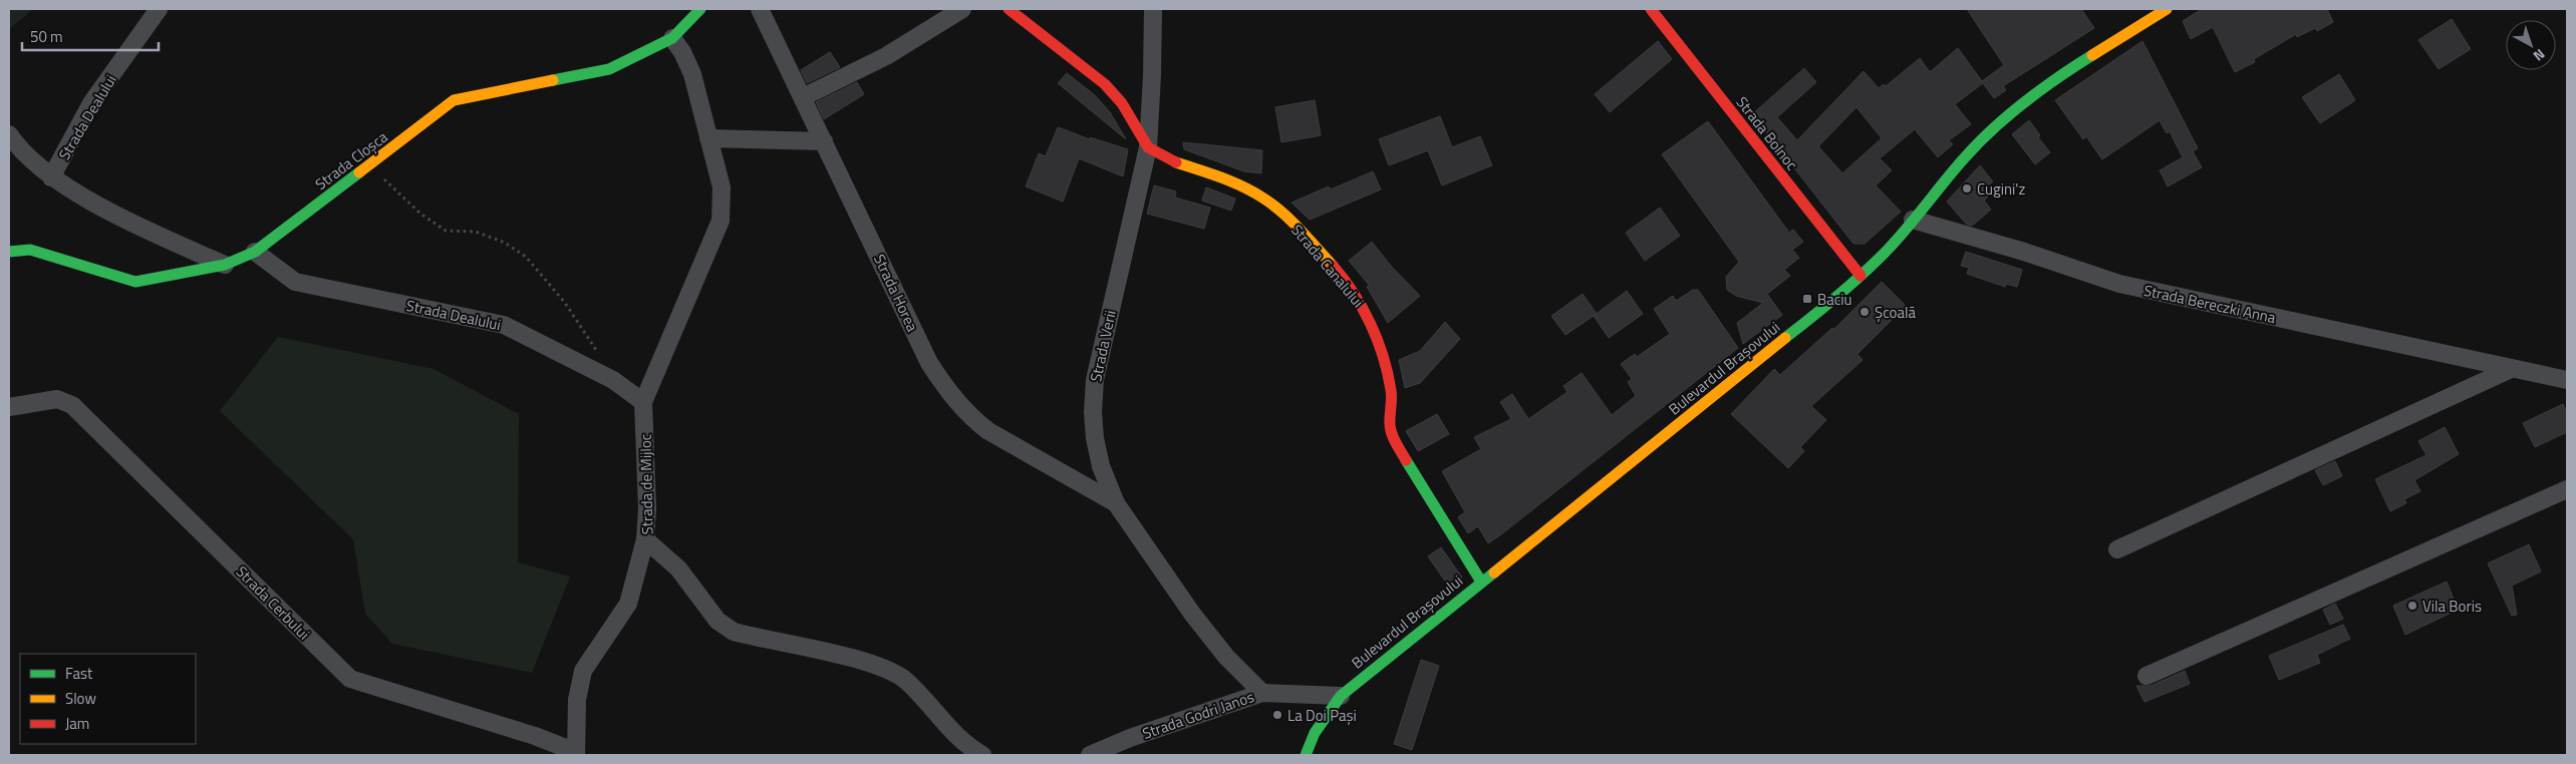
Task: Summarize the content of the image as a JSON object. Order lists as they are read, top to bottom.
{
  "streets": {
    "street": [
      "Strada Dealului",
      "Strada Bolnoc",
      "Strada Cloșca",
      "Strada Canalului",
      "Strada Horea",
      "Strada Bereczki Anna",
      "Strada Verii",
      "Bulevardul Brașovului",
      "Strada de Mijloc",
      "Strada Cerbului",
      "Strada Godri Janos"
    ]
  },
  "crossings": [
    ["Strada Dealului", "Strada Cloșca"],
    ["Strada Dealului", "Strada de Mijloc"],
    ["Strada Bolnoc", "Bulevardul Brașovului"],
    ["Strada Cloșca", "Strada de Mijloc"],
    ["Strada Canalului", "Strada Verii"],
    ["Strada Canalului", "Bulevardul Brașovului"],
    ["Strada Horea", "Strada Verii"],
    ["Strada Bereczki Anna", "Bulevardul Brașovului"],
    ["Strada Verii", "Strada Godri Janos"],
    ["Bulevardul Brașovului", "Strada Godri Janos"],
    ["Strada de Mijloc", "Strada Cerbului"]
  ],
  "places": {
    "other": [
      "Cugini'z",
      "Școală",
      "Vila Boris",
      "La Doi Pași"
    ],
    "transit": ["Baciu"]
  },
  "legend": ["Fast", "Slow", "Jam"],
  "scale_bar": "50 m",
  "north": "bottom right"
}
